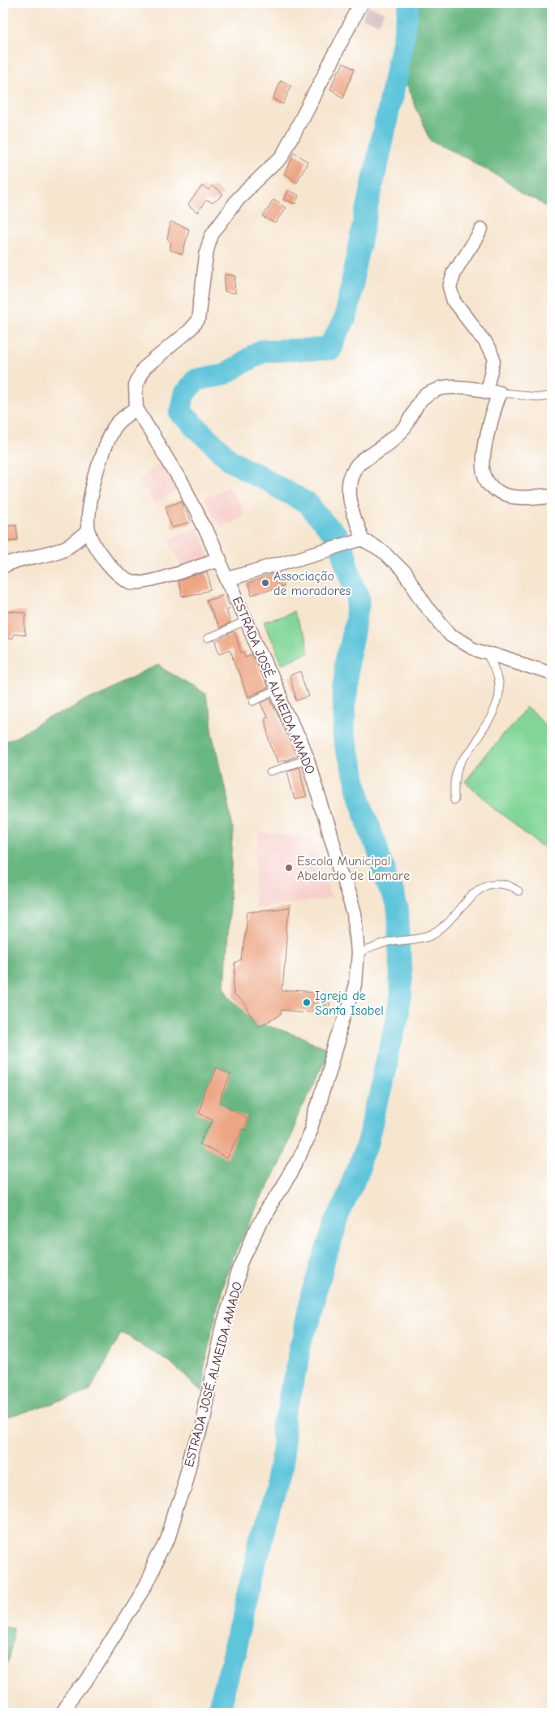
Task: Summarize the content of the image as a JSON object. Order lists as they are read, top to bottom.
{
  "streets": {
    "street": ["ESTRADA JOSÉ ALMEIDA AMADO"]
  },
  "places": ["Associação de moradores", "Escola Municipal Abelardo de Lamare", "Igreja de Santa Isabel"]
}
